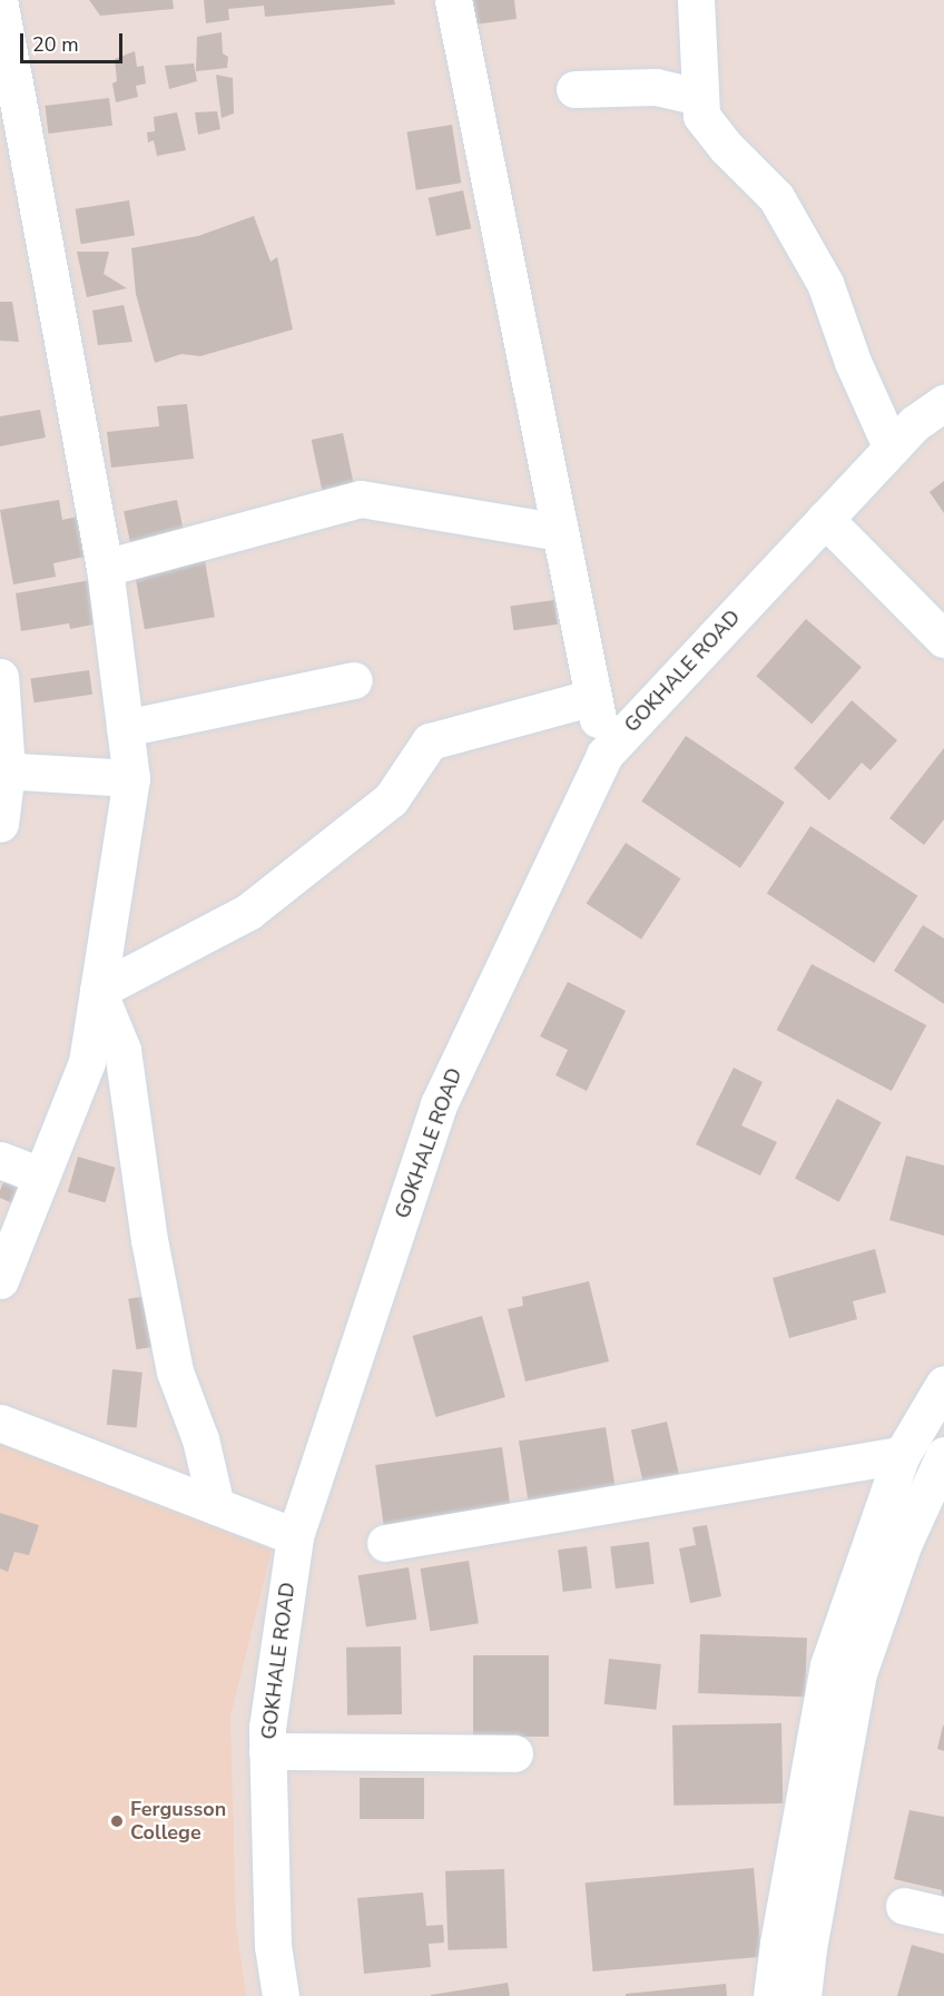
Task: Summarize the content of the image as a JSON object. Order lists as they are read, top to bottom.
{
  "streets": {
    "street": ["GOKHALE ROAD"]
  },
  "places": ["Fergusson College"],
  "scale_bar": "20 m"
}
